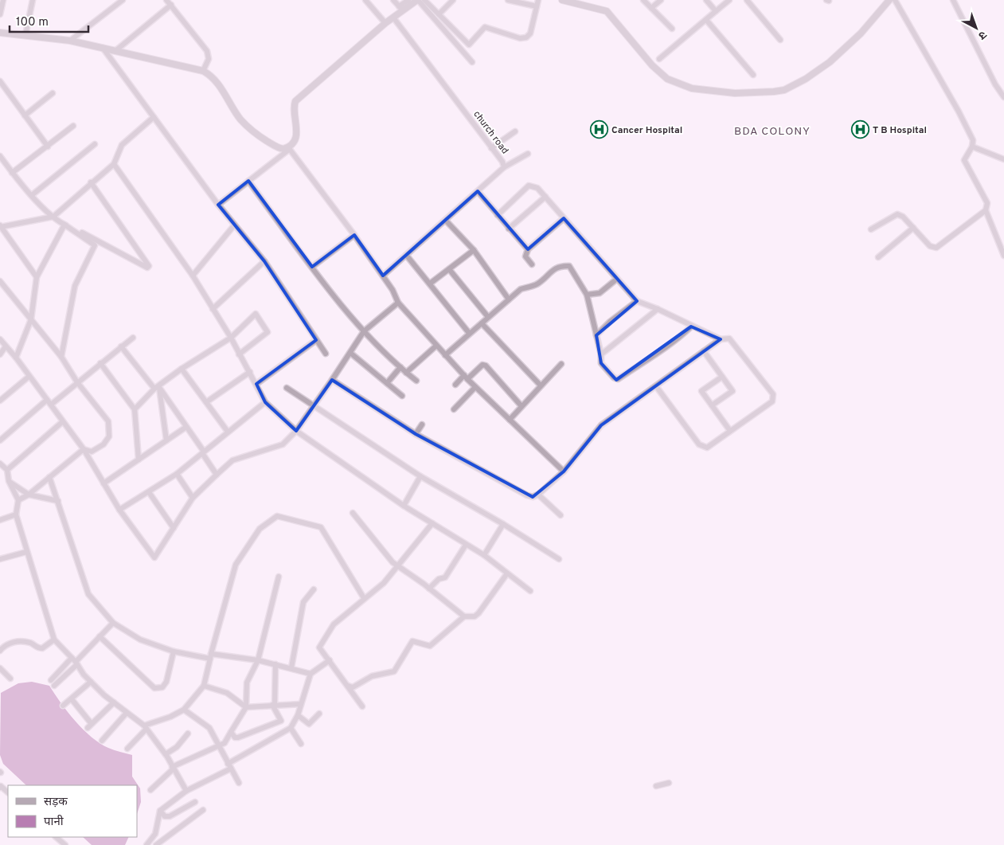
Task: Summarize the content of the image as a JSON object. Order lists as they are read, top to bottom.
{
  "streets": {
    "street": ["church road"]
  },
  "districts": ["BDA COLONY"],
  "places": {
    "hospital": ["Cancer Hospital", "T B Hospital"]
  },
  "legend": ["सड़क", "पानी"],
  "scale_bar": "100 m",
  "north": "bottom right"
}
